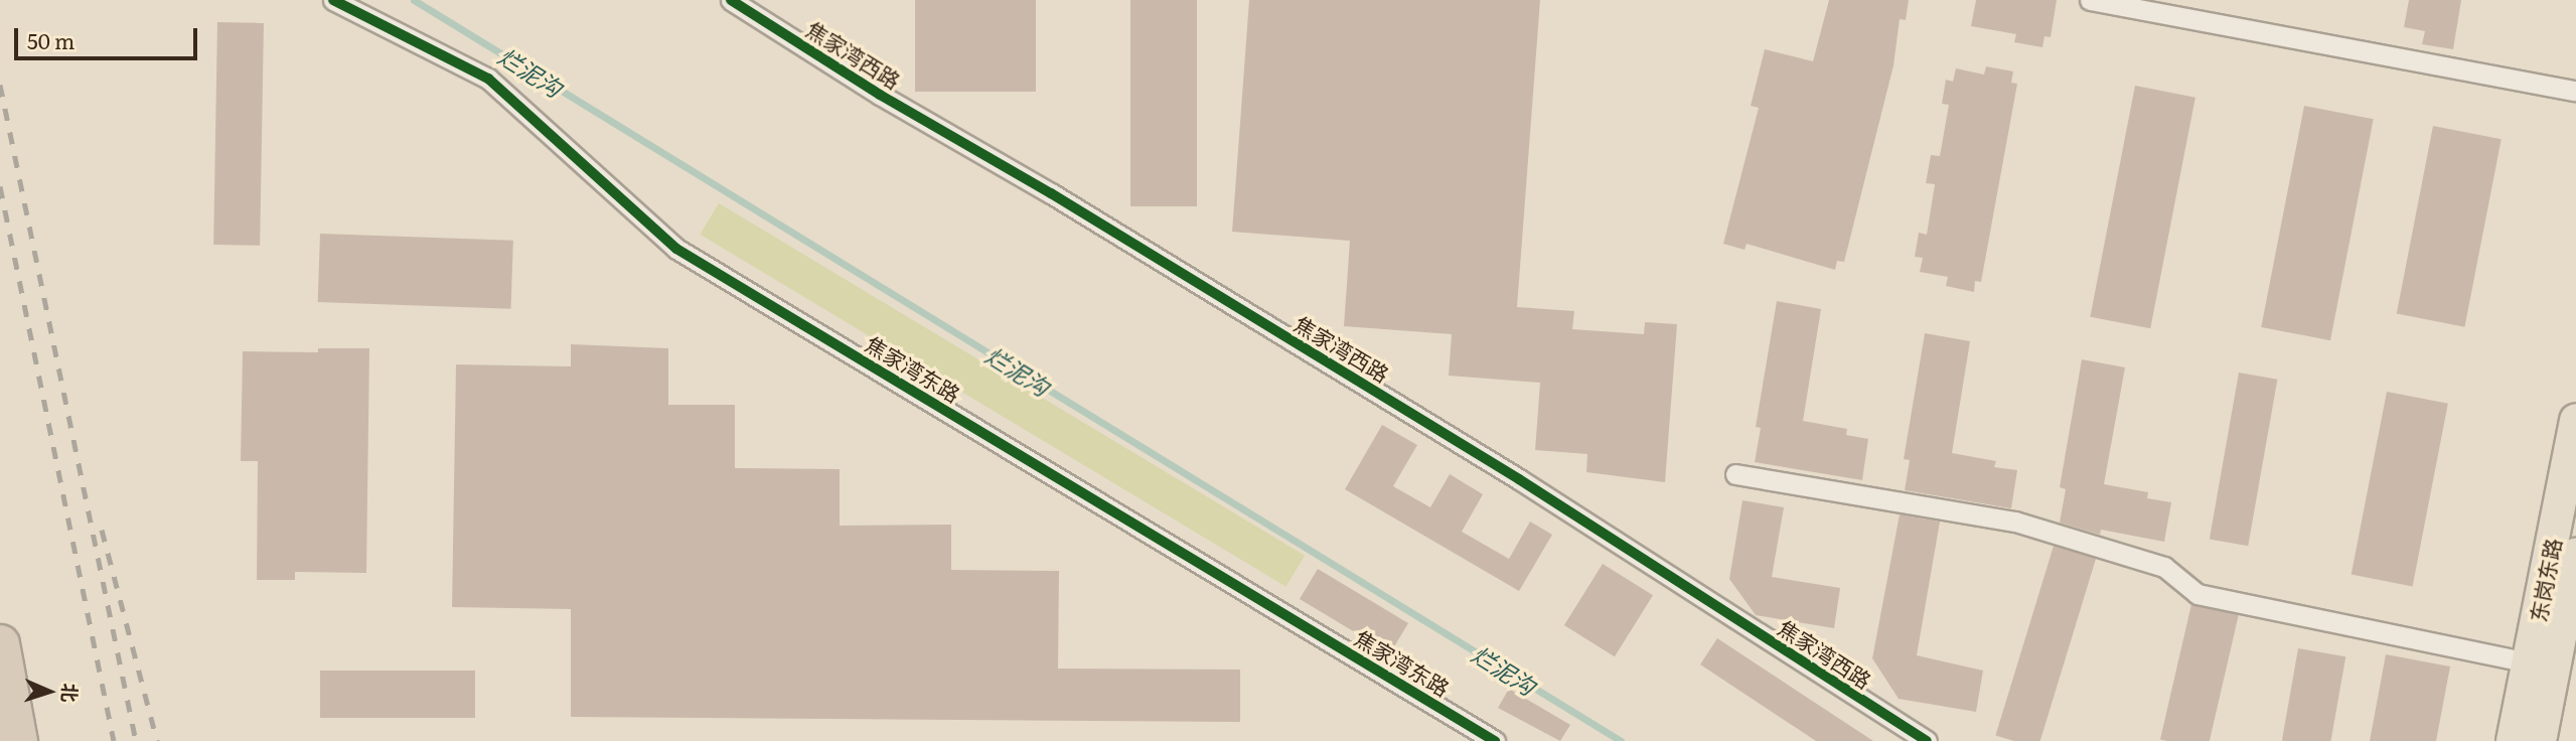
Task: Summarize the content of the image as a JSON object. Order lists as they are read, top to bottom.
{
  "streets": {
    "main road": ["东岗东路"],
    "street": ["焦家湾西路", "焦家湾东路"]
  },
  "water": ["烂泥沟"],
  "scale_bar": "50 m",
  "north": "right"
}
